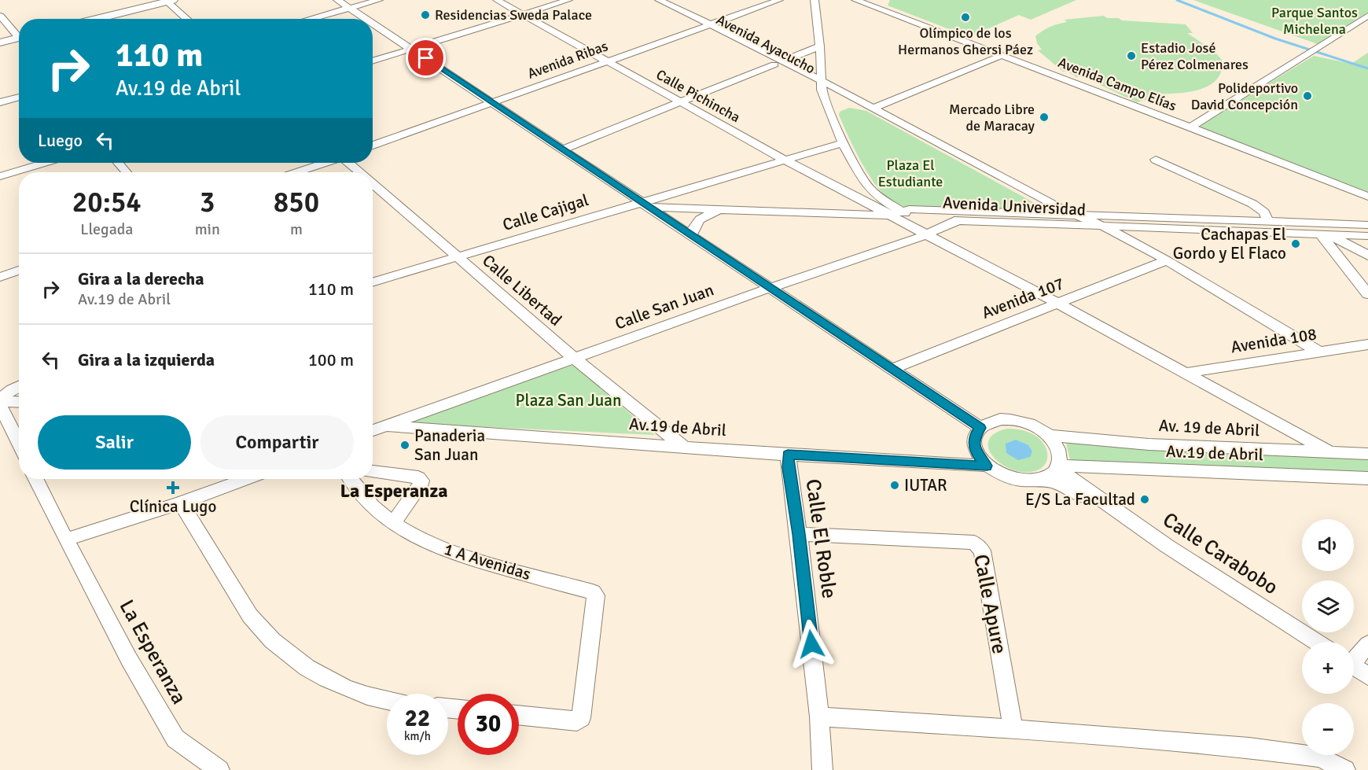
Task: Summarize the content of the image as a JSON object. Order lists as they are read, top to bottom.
{
  "streets": {
    "street": [
      "Avenida Ayacucho",
      "Avenida Ribas",
      "Avenida Campo Elías",
      "Calle Pichincha",
      "Avenida Universidad",
      "Calle Cajigal",
      "Calle Libertad",
      "Avenida 107",
      "Calle San Juan",
      "Avenida 108",
      "Av.19 de Abril",
      "Av. 19 de Abril",
      "Calle El Roble",
      "Calle Carabobo",
      "1 A Avenidas",
      "Calle Apure",
      "La Esperanza"
    ]
  },
  "crossings": [
    ["Avenida Ayacucho", "Avenida Ribas"],
    ["Avenida Ayacucho", "Avenida Universidad"],
    ["Avenida Ayacucho", "Calle Cajigal"],
    ["Avenida Ribas", "Calle Pichincha"],
    ["Calle Pichincha", "Calle Cajigal"],
    ["Calle Pichincha", "Avenida 107"],
    ["Calle Pichincha", "Calle San Juan"],
    ["Calle Pichincha", "Avenida 108"],
    ["Calle Pichincha", "Av. 19 de Abril"],
    ["Avenida Universidad", "Calle San Juan"],
    ["Calle Cajigal", "Calle Libertad"],
    ["Calle Libertad", "Calle San Juan"],
    ["Calle Libertad", "Av.19 de Abril"],
    ["Calle San Juan", "Av.19 de Abril"],
    ["Av.19 de Abril", "Av. 19 de Abril"],
    ["Av.19 de Abril", "Calle El Roble"],
    ["Calle El Roble", "Calle Apure"]
  ],
  "districts": ["La Esperanza"],
  "parks": ["Parque Santos Michelena", "Plaza El Estudiante", "Plaza San Juan"],
  "places": {
    "other": [
      "Residencias Sweda Palace",
      "Olímpico de los Hermanos Ghersi Páez",
      "Estadio José Pérez Colmenares",
      "Polideportivo David Concepción",
      "Mercado Libre de Maracay",
      "Cachapas El Gordo y El Flaco",
      "Panaderia San Juan",
      "IUTAR",
      "E/S La Facultad"
    ],
    "health": ["Clínica Lugo"]
  },
  "page": {
    "turn": ["110 m", "Av.19 de Abril"],
    "then": "Luego",
    "eta": [
      "20:54",
      "Llegada",
      "3",
      "min",
      "850",
      "m"
    ],
    "list": [
      {
        "name": "Gira a la derecha",
        "note": "Av.19 de Abril",
        "value": "110 m"
      },
      {
        "name": "Gira a la izquierda",
        "value": "100 m"
      }
    ],
    "buttons": ["Salir", "Compartir"],
    "map_buttons": ["+", "−"],
    "speed": "22 km/h",
    "limit": "30"
  }
}
